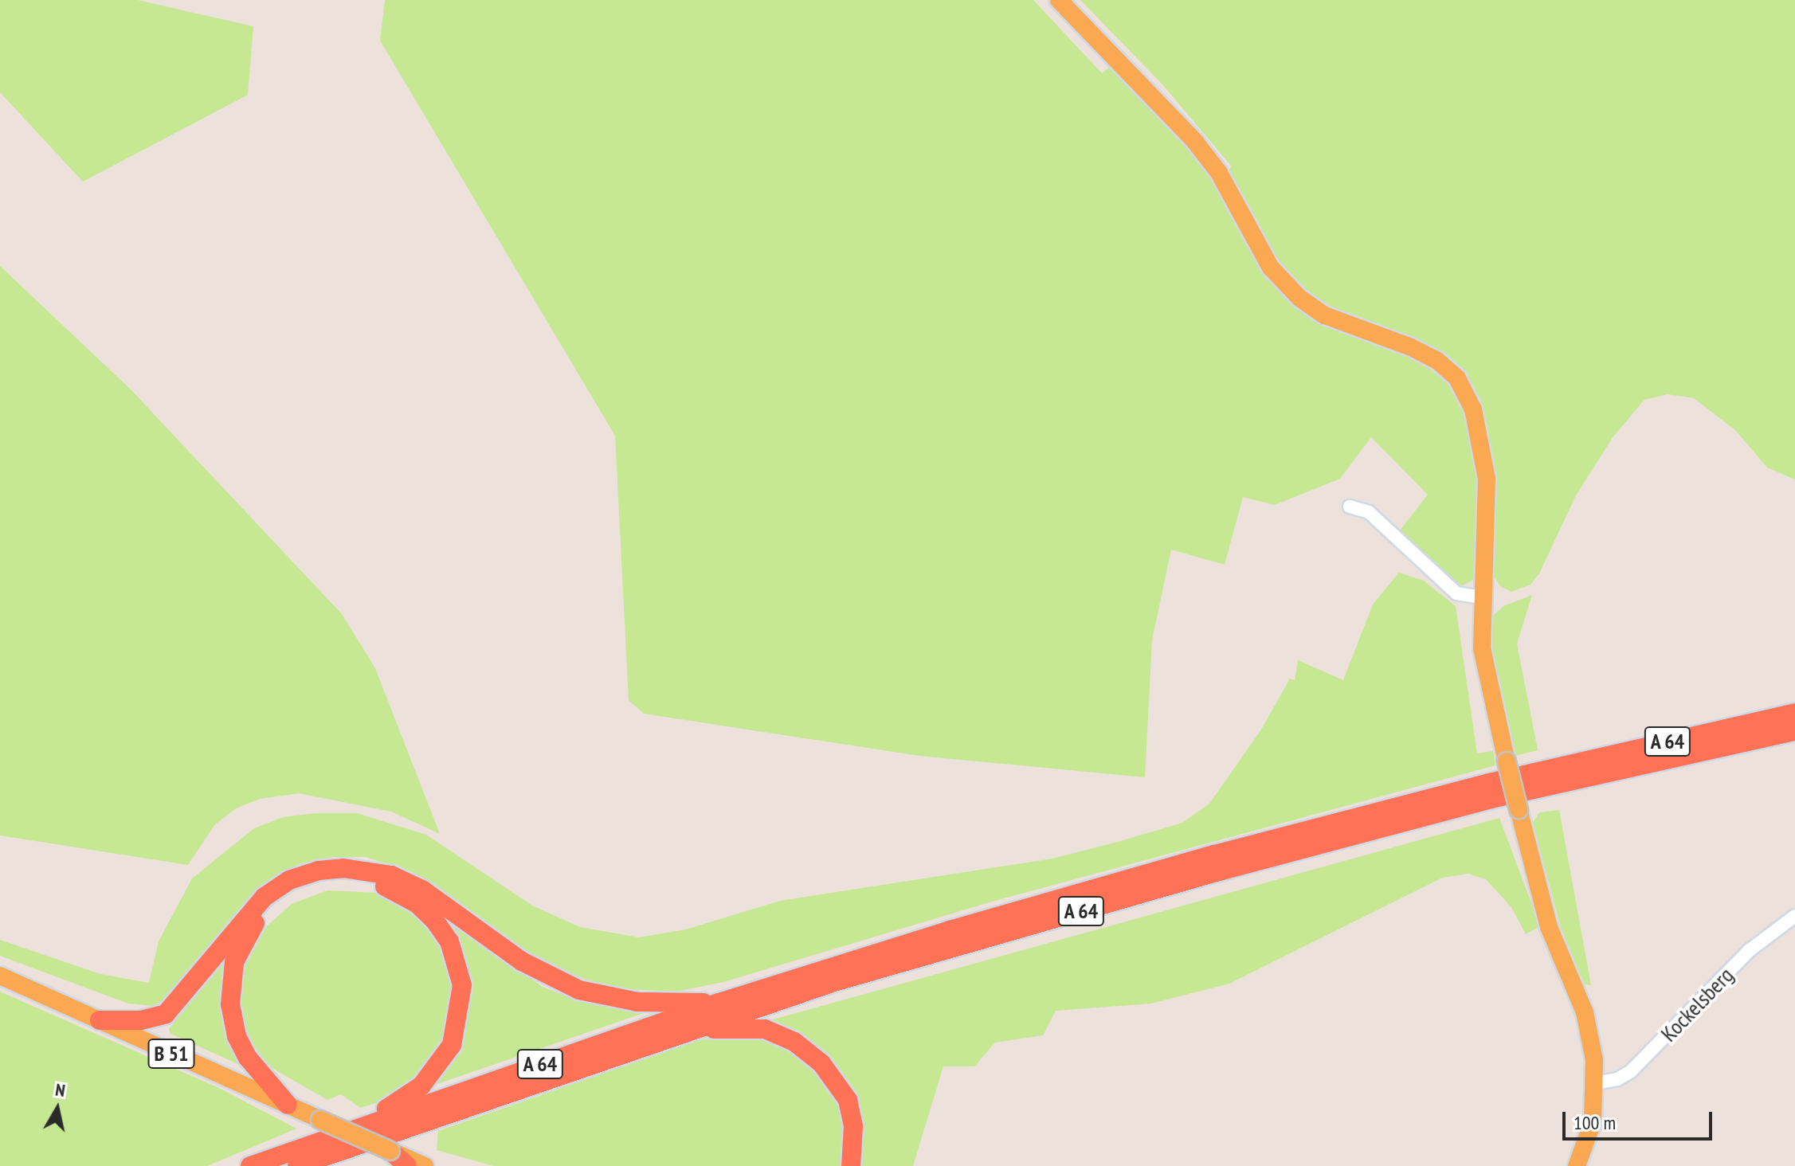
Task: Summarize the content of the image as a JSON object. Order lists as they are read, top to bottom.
{
  "streets": {
    "highway": ["A 64"],
    "main road": ["B 51"],
    "street": ["Kockelsberg"]
  },
  "crossings": [
    ["A 64", "B 51"]
  ],
  "scale_bar": "100 m",
  "north": "top"
}
